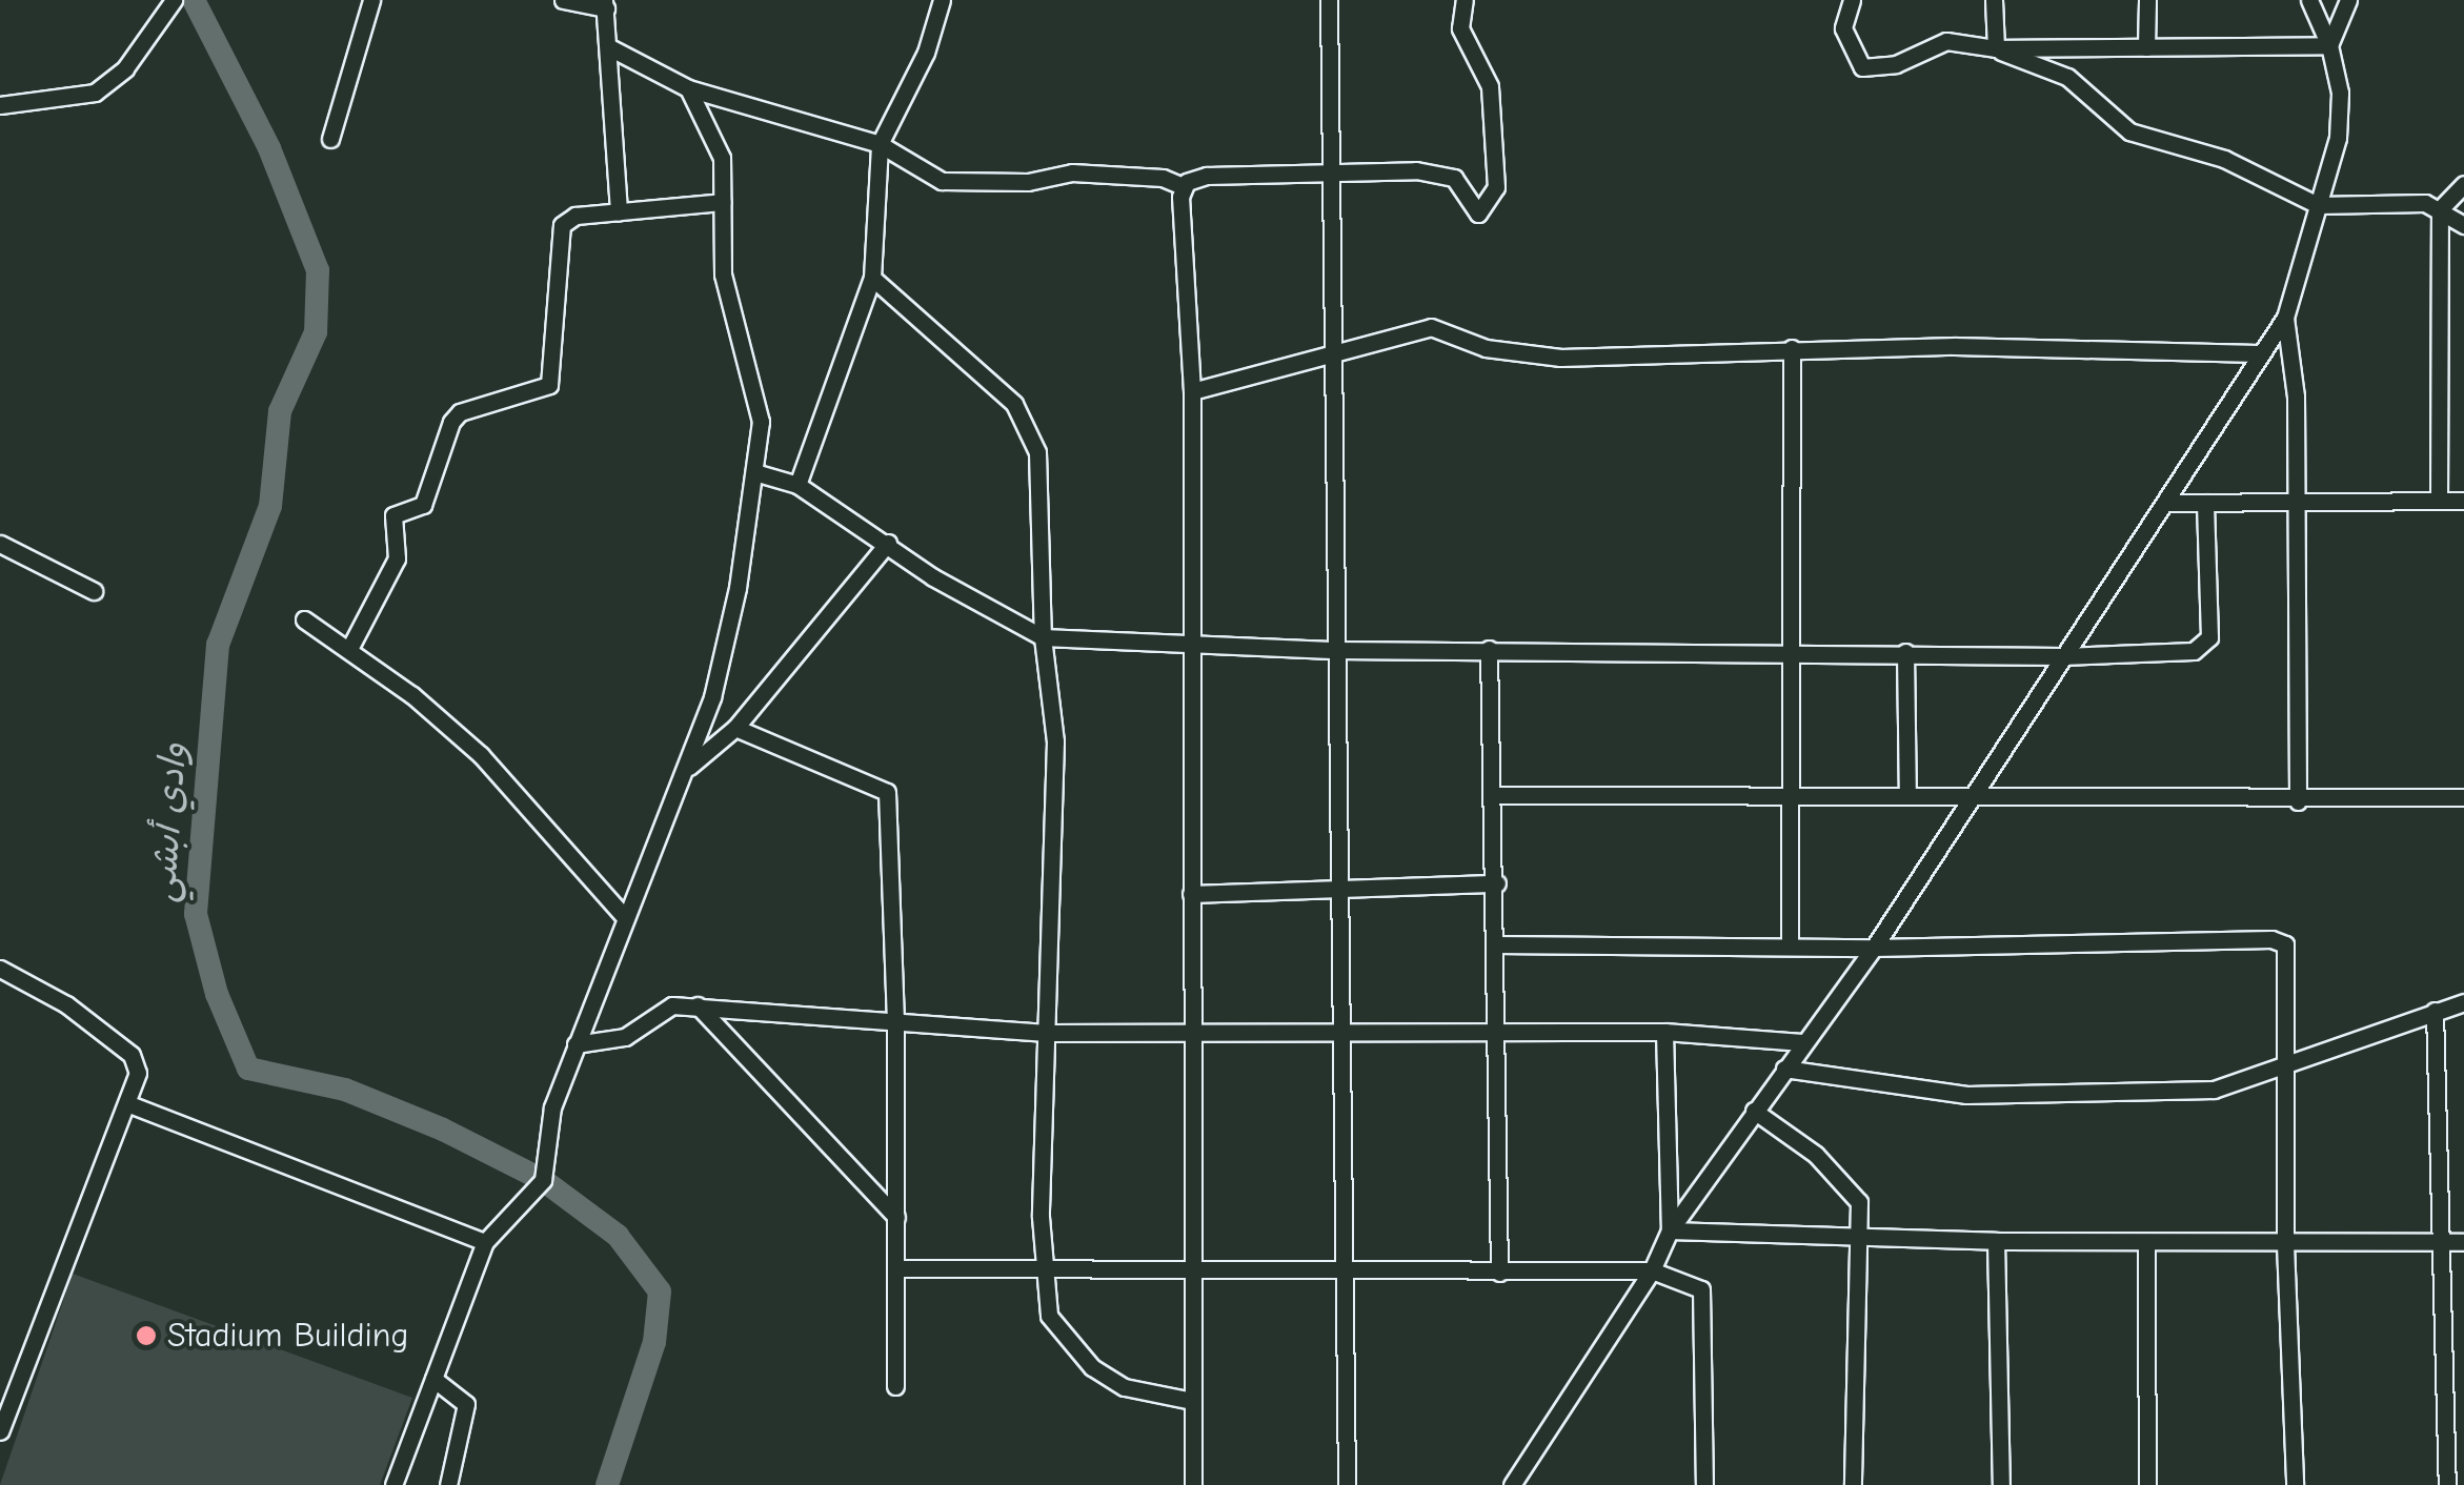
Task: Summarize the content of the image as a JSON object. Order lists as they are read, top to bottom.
{
  "water": ["وادي أبشي"],
  "places": ["Stadium Building"]
}
